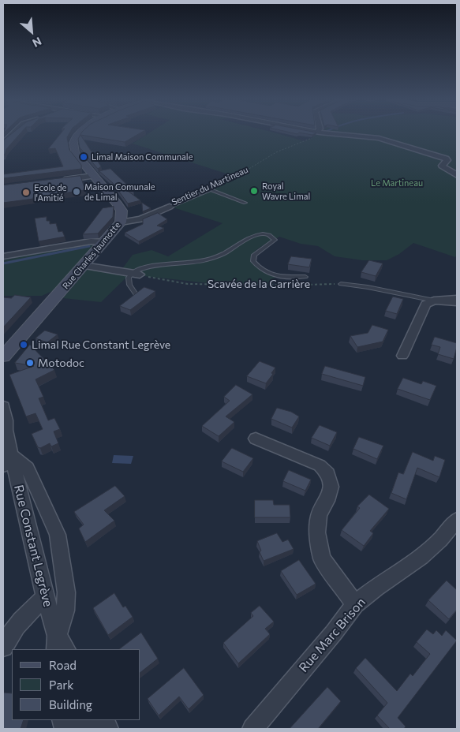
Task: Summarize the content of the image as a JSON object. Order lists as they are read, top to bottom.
{
  "streets": {
    "main road": ["Rue Charles Jaumotte"],
    "street": ["Sentier du Martineau", "Rue Constant Legrève", "Rue Marc Brison"],
    "path": ["Scavée de la Carrière"]
  },
  "crossings": [
    ["Sentier du Martineau", "Rue Charles Jaumotte"]
  ],
  "parks": ["Le Martineau"],
  "places": [
    "Limal Maison Communale",
    "Royal Wavre Limal",
    "Maison Comunale de Limal",
    "Ecole de l'Amitié",
    "Limal Rue Constant Legrève",
    "Motodoc"
  ],
  "legend": ["Road", "Park", "Building"],
  "north": "bottom right"
}
